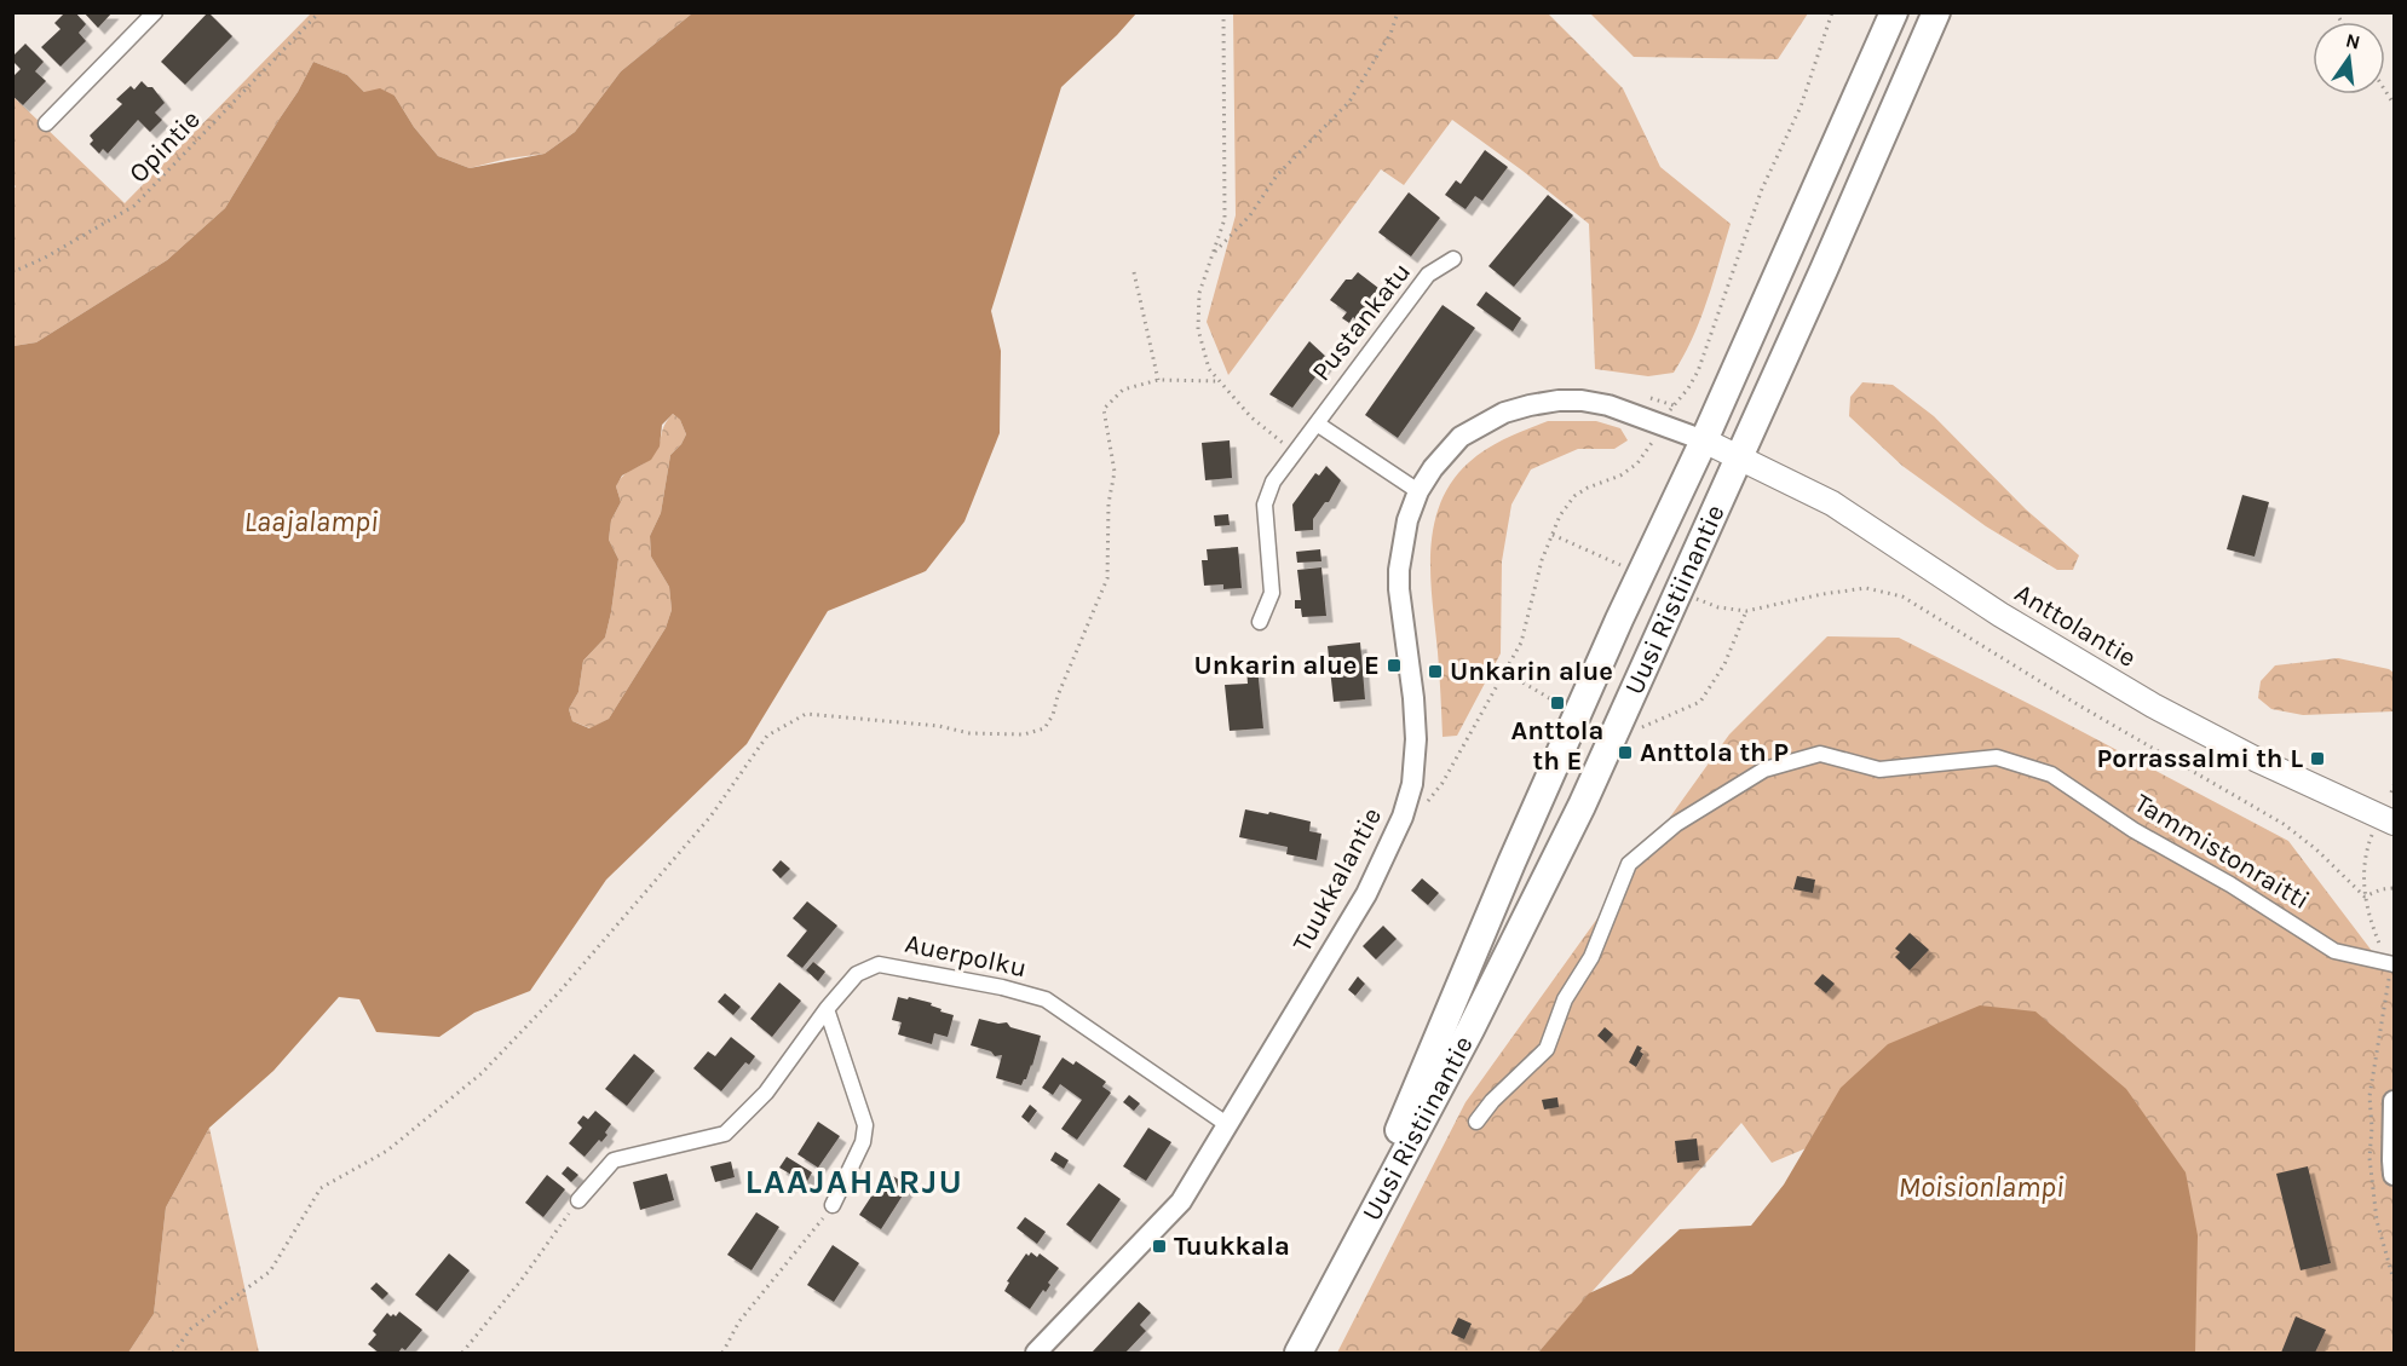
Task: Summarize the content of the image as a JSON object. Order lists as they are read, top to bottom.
{
  "streets": {
    "highway": ["Uusi Ristiinantie"],
    "main road": ["Anttolantie"],
    "street": [
      "Pustankatu",
      "Tammistonraitti",
      "Tuukkalantie",
      "Auerpolku"
    ],
    "path": ["Opintie"]
  },
  "crossings": [
    ["Uusi Ristiinantie", "Anttolantie"],
    ["Uusi Ristiinantie", "Tuukkalantie"],
    ["Anttolantie", "Tuukkalantie"],
    ["Tuukkalantie", "Auerpolku"]
  ],
  "districts": ["LAAJAHARJU"],
  "water": ["Laajalampi", "Moisionlampi"],
  "places": {
    "transit": [
      "Unkarin alue E",
      "Unkarin alue",
      "Anttola th E",
      "Anttola th P",
      "Porrassalmi th L",
      "Tuukkala"
    ]
  },
  "north": "top"
}
